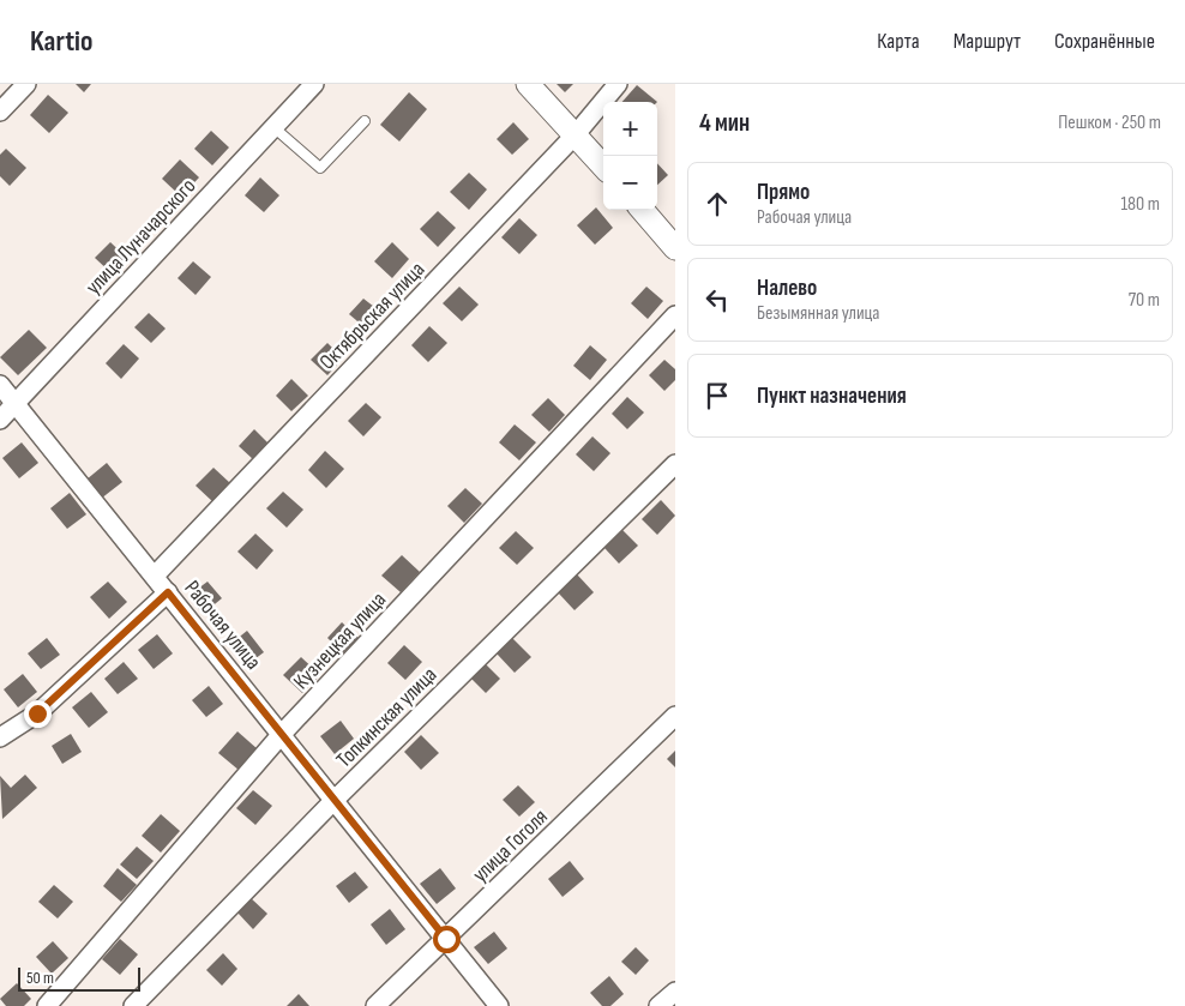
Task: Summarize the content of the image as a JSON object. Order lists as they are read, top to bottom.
{
  "streets": {
    "street": [
      "улица Луначарского",
      "Октябрьская улица",
      "Рабочая улица",
      "Кузнецкая улица",
      "Топкинская улица",
      "улица Гоголя"
    ]
  },
  "crossings": [
    ["улица Луначарского", "Рабочая улица"],
    ["Октябрьская улица", "Рабочая улица"],
    ["Рабочая улица", "Кузнецкая улица"],
    ["Рабочая улица", "Топкинская улица"],
    ["Рабочая улица", "улица Гоголя"]
  ],
  "scale_bar": "50 m",
  "page": {
    "header": "Kartio",
    "nav": ["Карта", "Маршрут", "Сохранённые"],
    "heading": ["4 мин", "Пешком · 250 m"],
    "map_buttons": ["+", "−"],
    "list": [
      ["Прямо", "Рабочая улица", "180 m"],
      ["Налево", "Безымянная улица", "70 m"],
      "Пункт назначения"
    ],
    "scale": "50 m"
  }
}
